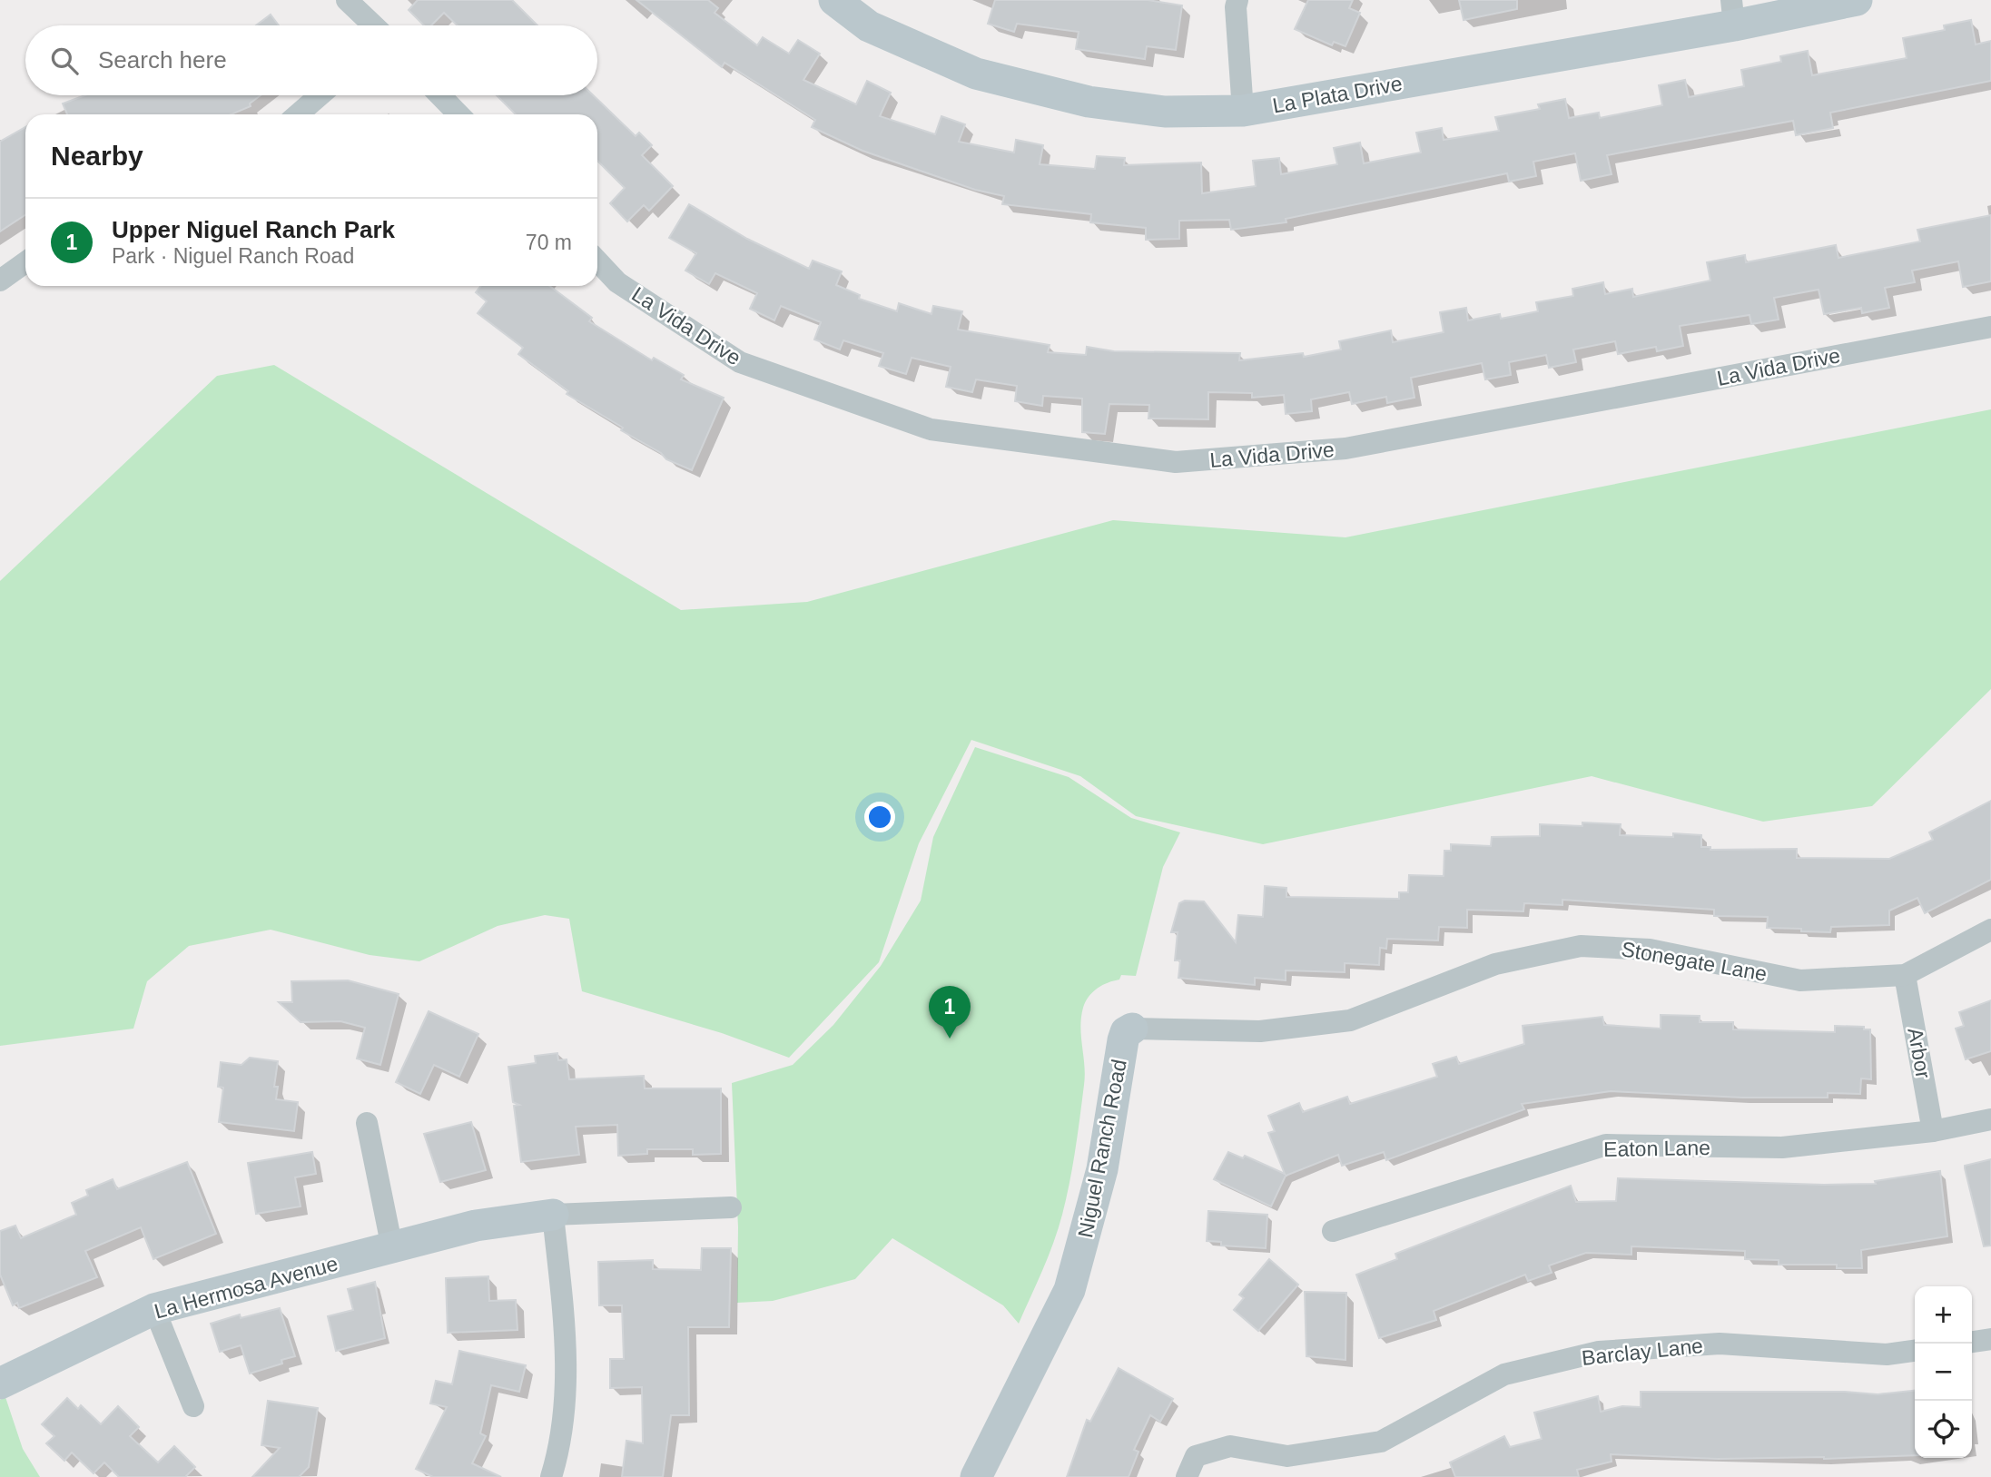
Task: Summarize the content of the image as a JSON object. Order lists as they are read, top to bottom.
{
  "streets": {
    "street": [
      "La Plata Drive",
      "La Vida Drive",
      "Stonegate Lane",
      "Arbor",
      "Niguel Ranch Road",
      "Eaton Lane",
      "La Hermosa Avenue",
      "Barclay Lane"
    ]
  },
  "crossings": [
    ["Stonegate Lane", "Arbor"],
    ["Stonegate Lane", "Niguel Ranch Road"],
    ["Arbor", "Eaton Lane"]
  ],
  "page": {
    "search": "Search here",
    "heading": "Nearby",
    "list": [
      {
        "mark": "1",
        "name": "Upper Niguel Ranch Park",
        "note": "Park · Niguel Ranch Road",
        "value": "70 m"
      }
    ],
    "pins": "1",
    "map_buttons": ["+", "−"]
  }
}
